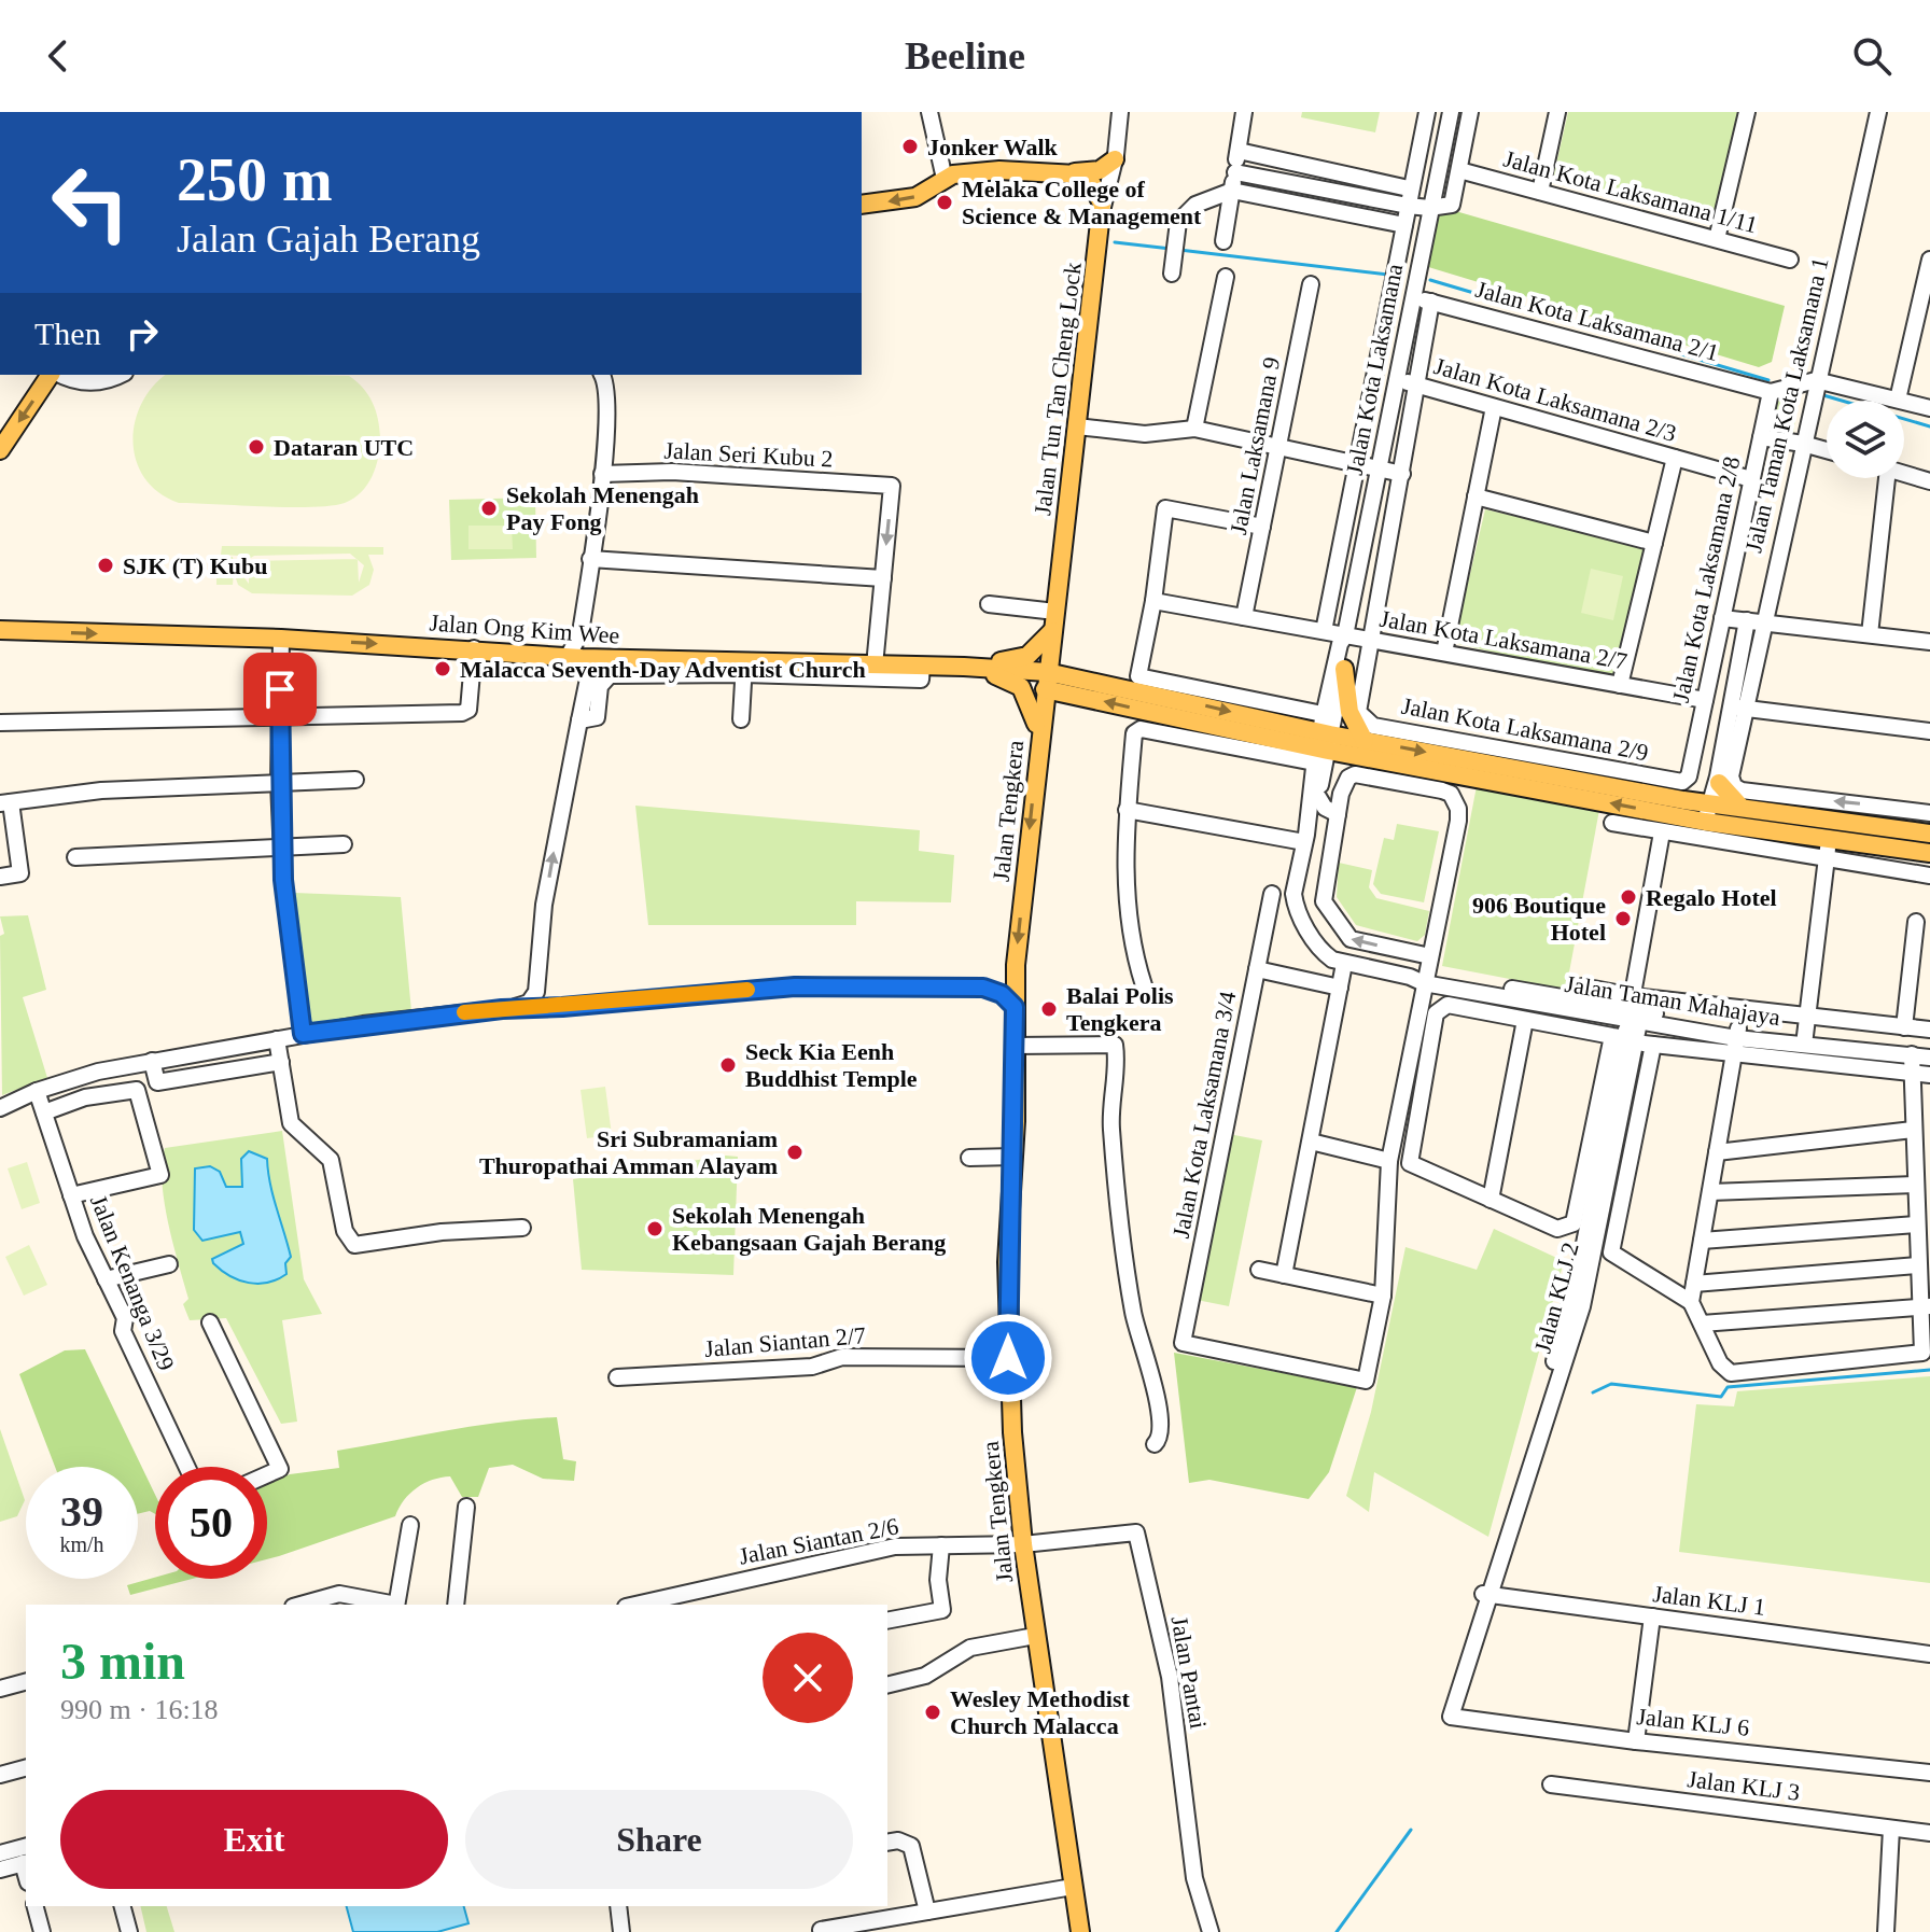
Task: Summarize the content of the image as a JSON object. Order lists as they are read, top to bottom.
{
  "streets": {
    "main road": ["Jalan Tun Tan Cheng Lock", "Jalan Ong Kim Wee", "Jalan Tengkera"],
    "street": [
      "Jalan Kota Laksamana 1/11",
      "Jalan Kota Laksamana 2/1",
      "Jalan Kota Laksamana",
      "Jalan Kota Laksamana 2/3",
      "Jalan Taman Kota Laksamana 1",
      "Jalan Laksamana 9",
      "Jalan Seri Kubu 2",
      "Jalan Kota Laksamana 2/8",
      "Jalan Kota Laksamana 2/7",
      "Jalan Kota Laksamana 2/9",
      "Jalan Taman Mahajaya",
      "Jalan Kota Laksamana 3/4",
      "Jalan Kenanga 3/29",
      "Jalan KLJ 2",
      "Jalan Siantan 2/7",
      "Jalan Siantan 2/6",
      "Jalan KLJ 1",
      "Jalan Pantai",
      "Jalan KLJ 6",
      "Jalan KLJ 3"
    ]
  },
  "crossings": [
    ["Jalan Kota Laksamana 2/1", "Jalan Kota Laksamana"],
    ["Jalan Kota Laksamana 2/1", "Jalan Kota Laksamana 2/8"],
    ["Jalan Kota Laksamana", "Jalan Kota Laksamana 2/3"],
    ["Jalan Kota Laksamana", "Jalan Ong Kim Wee"],
    ["Jalan Kota Laksamana", "Jalan Kota Laksamana 2/7"],
    ["Jalan Tun Tan Cheng Lock", "Jalan Ong Kim Wee"],
    ["Jalan Tun Tan Cheng Lock", "Jalan Tengkera"],
    ["Jalan Kota Laksamana 2/3", "Jalan Kota Laksamana 2/8"],
    ["Jalan Laksamana 9", "Jalan Kota Laksamana 2/7"],
    ["Jalan Kota Laksamana 2/8", "Jalan Kota Laksamana 2/7"],
    ["Jalan Kota Laksamana 2/8", "Jalan Kota Laksamana 2/9"],
    ["Jalan Ong Kim Wee", "Jalan Tengkera"],
    ["Jalan Kota Laksamana 2/7", "Jalan Kota Laksamana 2/9"],
    ["Jalan Tengkera", "Jalan Siantan 2/7"],
    ["Jalan Tengkera", "Jalan Siantan 2/6"],
    ["Jalan Tengkera", "Jalan Pantai"],
    ["Jalan Taman Mahajaya", "Jalan KLJ 2"],
    ["Jalan KLJ 2", "Jalan KLJ 1"],
    ["Jalan KLJ 2", "Jalan KLJ 6"],
    ["Jalan Siantan 2/6", "Jalan Pantai"]
  ],
  "one_way": ["Jalan Ong Kim Wee"],
  "places": [
    "Jonker Walk",
    "Melaka College of Science & Management",
    "Dataran UTC",
    "Sekolah Menengah Pay Fong",
    "SJK (T) Kubu",
    "Malacca Seventh-Day Adventist Church",
    "Regalo Hotel",
    "906 Boutique Hotel",
    "Balai Polis Tengkera",
    "Seck Kia Eenh Buddhist Temple",
    "Sri Subramaniam Thuropathai Amman Alayam",
    "Sekolah Menengah Kebangsaan Gajah Berang",
    "Wesley Methodist Church Malacca"
  ],
  "page": {
    "header": "Beeline",
    "turn": ["250 m", "Jalan Gajah Berang"],
    "then": "Then",
    "speed": "39 km/h",
    "limit": "50",
    "heading": ["3 min", "990 m · 16:18"],
    "buttons": ["Exit", "Share"]
  }
}
